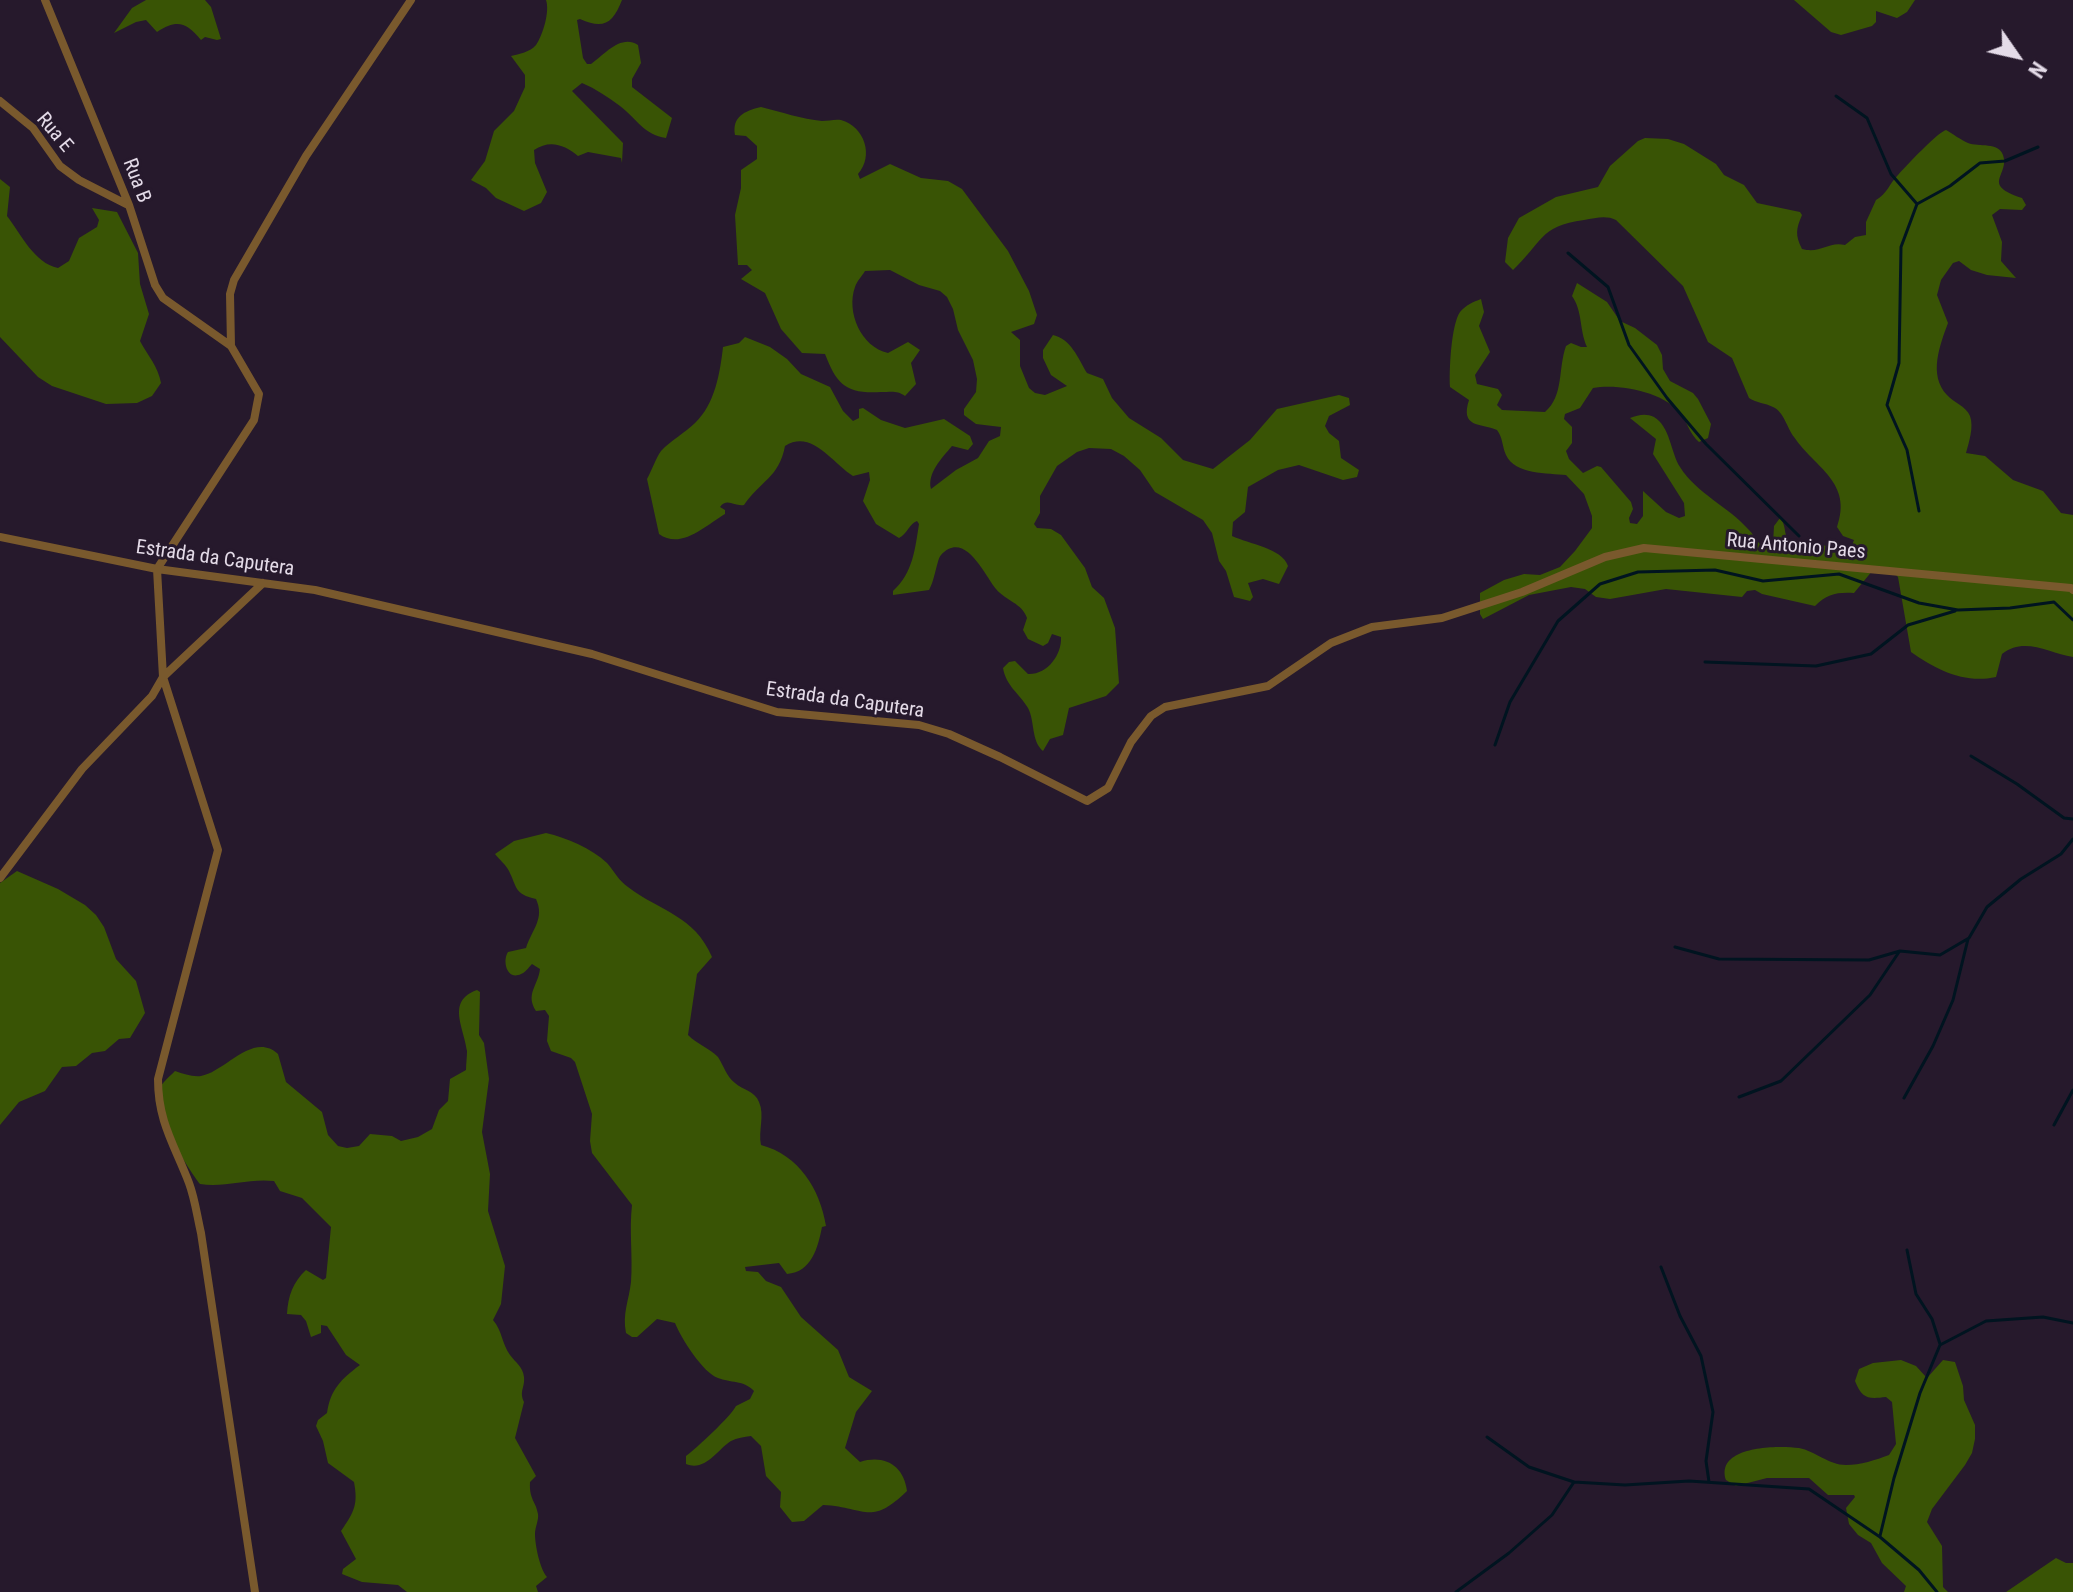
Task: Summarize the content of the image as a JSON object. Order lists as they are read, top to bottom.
{
  "streets": {
    "street": [
      "Rua E",
      "Rua B",
      "Rua Antonio Paes",
      "Estrada da Caputera"
    ]
  },
  "crossings": [
    ["Rua E", "Rua B"],
    ["Rua Antonio Paes", "Estrada da Caputera"]
  ],
  "north": "bottom right"
}
